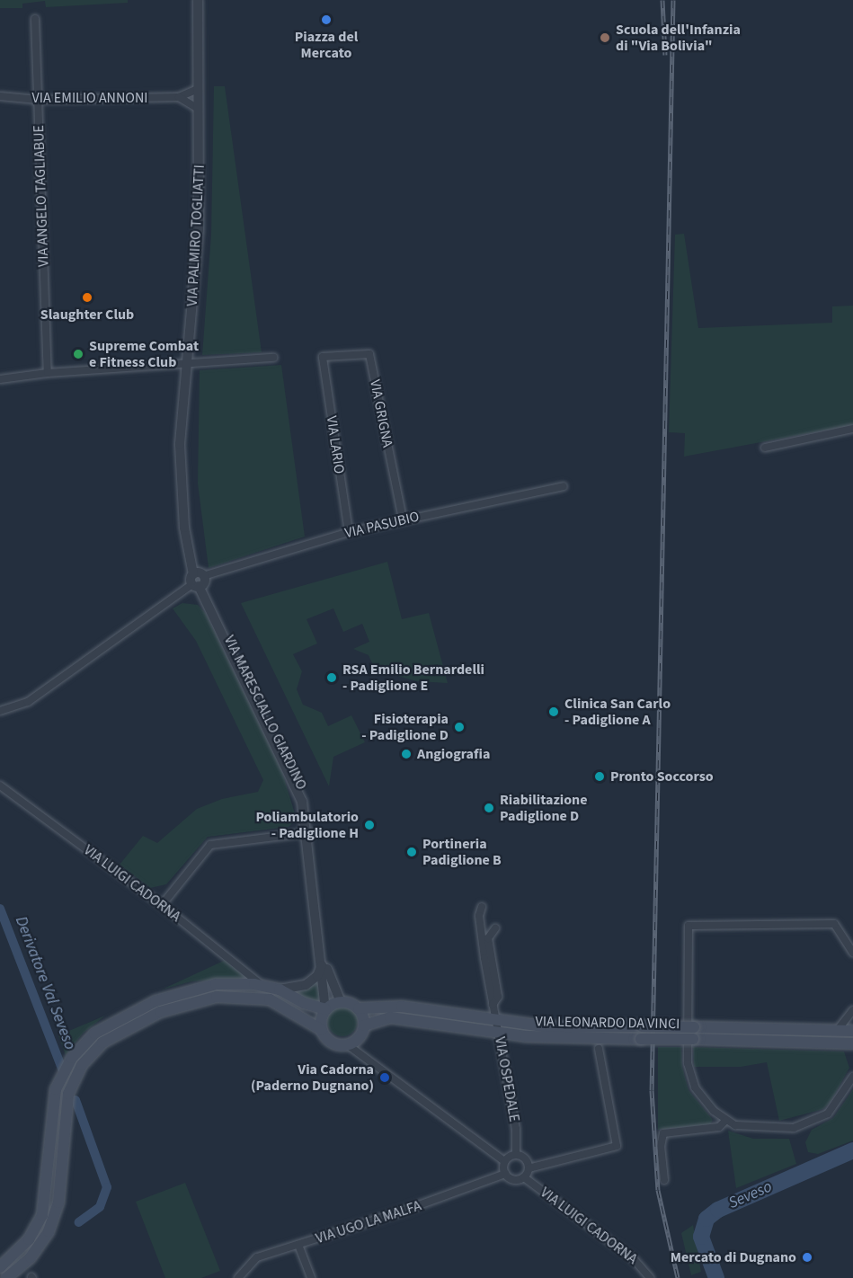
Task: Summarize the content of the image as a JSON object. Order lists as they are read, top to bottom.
{
  "streets": {
    "main road": ["VIA LEONARDO DA VINCI"],
    "street": [
      "VIA EMILIO ANNONI",
      "VIA ANGELO TAGLIABUE",
      "VIA PALMIRO TOGLIATTI",
      "VIA GRIGNA",
      "VIA LARIO",
      "VIA PASUBIO",
      "VIA MARESCIALLO GIARDINO",
      "VIA LUIGI CADORNA",
      "VIA OSPEDALE",
      "VIA UGO LA MALFA"
    ]
  },
  "crossings": [
    ["VIA EMILIO ANNONI", "VIA ANGELO TAGLIABUE"],
    ["VIA EMILIO ANNONI", "VIA PALMIRO TOGLIATTI"],
    ["VIA PALMIRO TOGLIATTI", "VIA PASUBIO"],
    ["VIA PALMIRO TOGLIATTI", "VIA MARESCIALLO GIARDINO"],
    ["VIA GRIGNA", "VIA LARIO"],
    ["VIA GRIGNA", "VIA PASUBIO"],
    ["VIA LARIO", "VIA PASUBIO"],
    ["VIA PASUBIO", "VIA MARESCIALLO GIARDINO"],
    ["VIA MARESCIALLO GIARDINO", "VIA LEONARDO DA VINCI"],
    ["VIA LUIGI CADORNA", "VIA OSPEDALE"],
    ["VIA LUIGI CADORNA", "VIA UGO LA MALFA"],
    ["VIA LEONARDO DA VINCI", "VIA OSPEDALE"],
    ["VIA OSPEDALE", "VIA UGO LA MALFA"]
  ],
  "water": ["Derivatore Val Seveso", "Seveso"],
  "places": [
    "Piazza del Mercato",
    "Scuola dell'Infanzia di \"Via Bolivia\"",
    "Slaughter Club",
    "Supreme Combat e Fitness Club",
    "RSA Emilio Bernardelli - Padiglione E",
    "Clinica San Carlo - Padiglione A",
    "Fisioterapia - Padiglione D",
    "Angiografia",
    "Pronto Soccorso",
    "Riabilitazione Padiglione D",
    "Poliambulatorio - Padiglione H",
    "Portineria Padiglione B",
    "Via Cadorna (Paderno Dugnano)",
    "Mercato di Dugnano"
  ]
}
